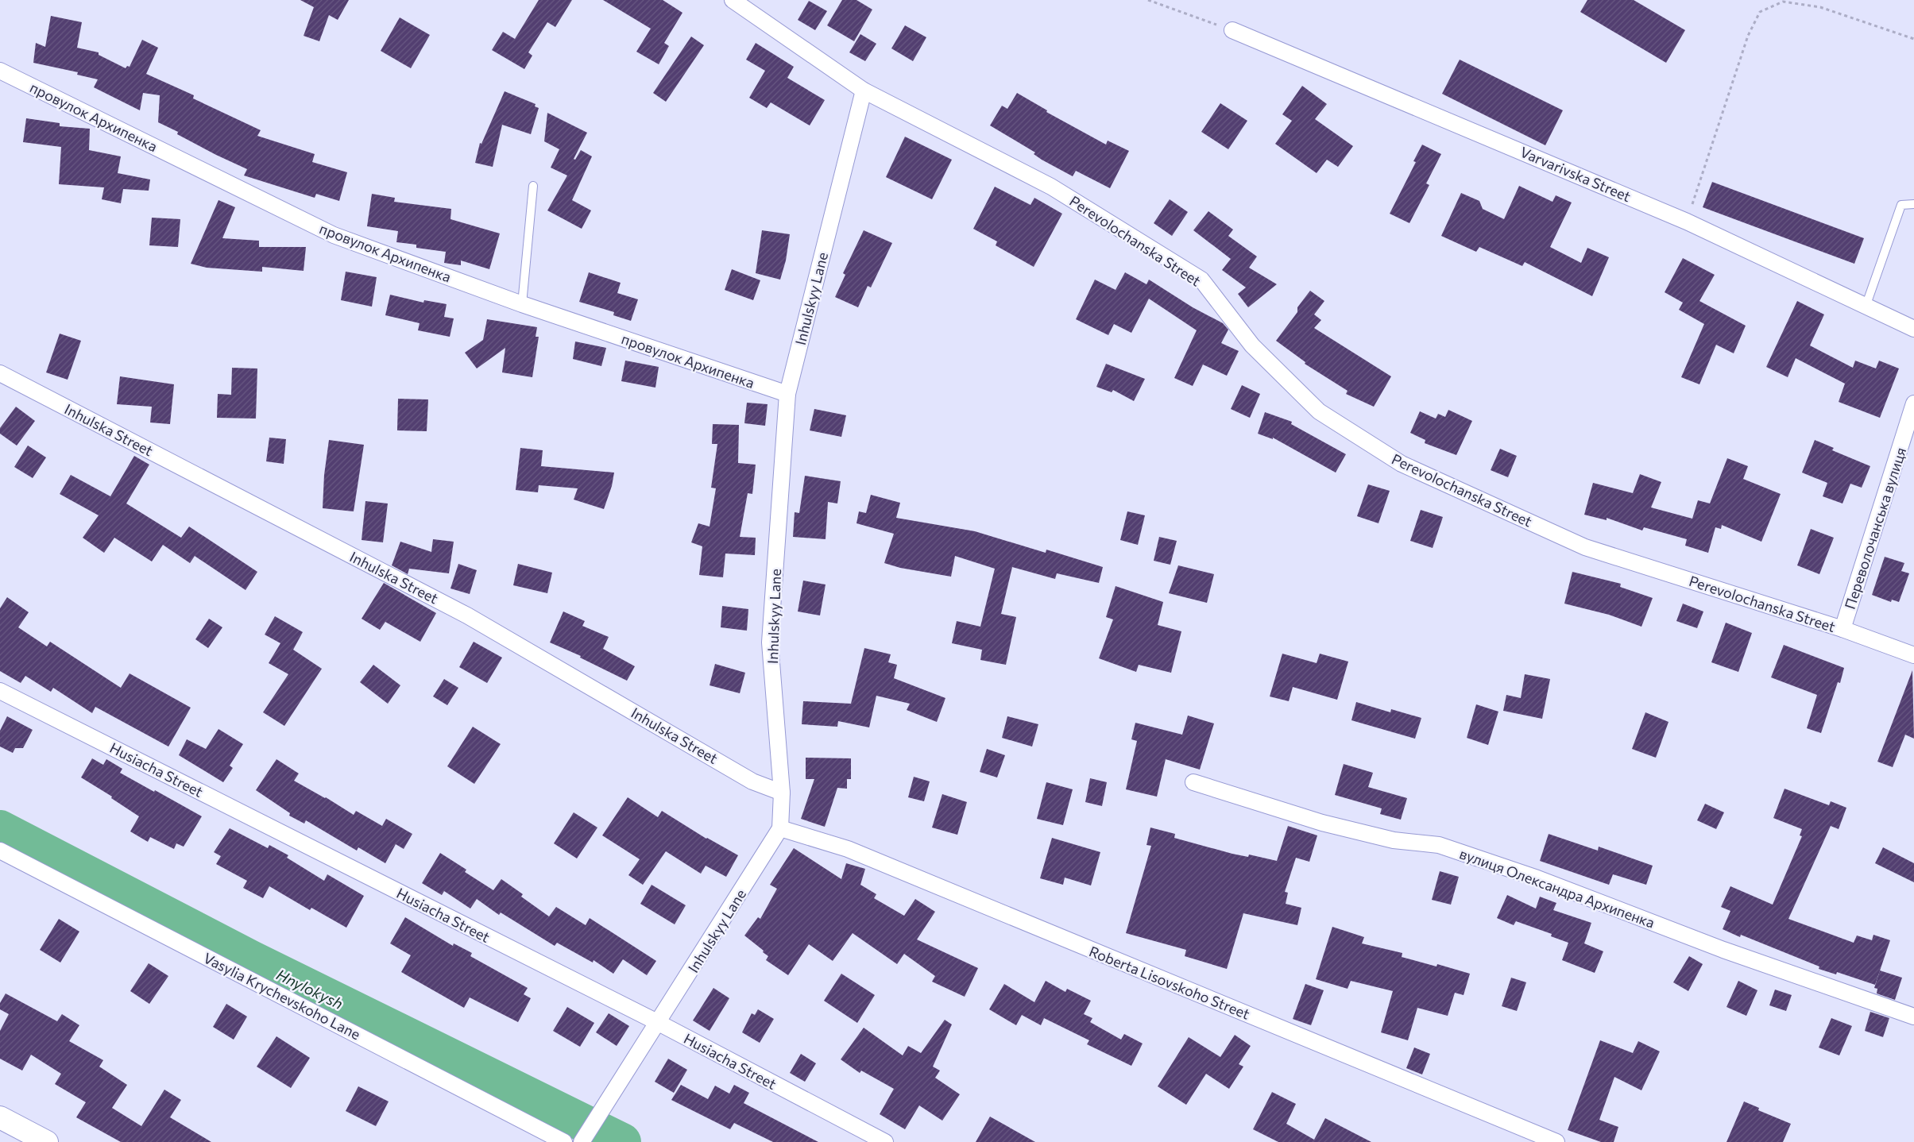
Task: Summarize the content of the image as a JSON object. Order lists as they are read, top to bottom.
{
  "streets": {
    "street": [
      "провулок Архипенка",
      "Varvarivska Street",
      "Perevolochanska Street",
      "Inhulskyy Lane",
      "Inhulska Street",
      "Переволочанська вулиця",
      "Husiacha Street",
      "вулиця Олександра Архипенка",
      "Roberta Lisovskoho Street",
      "Vasylia Krychevskoho Lane"
    ]
  },
  "crossings": [
    ["провулок Архипенка", "Inhulskyy Lane"],
    ["Perevolochanska Street", "Inhulskyy Lane"],
    ["Perevolochanska Street", "Переволочанська вулиця"],
    ["Inhulskyy Lane", "Inhulska Street"],
    ["Inhulskyy Lane", "Husiacha Street"],
    ["Inhulskyy Lane", "Roberta Lisovskoho Street"]
  ],
  "water": ["Hnylokysh"]
}
